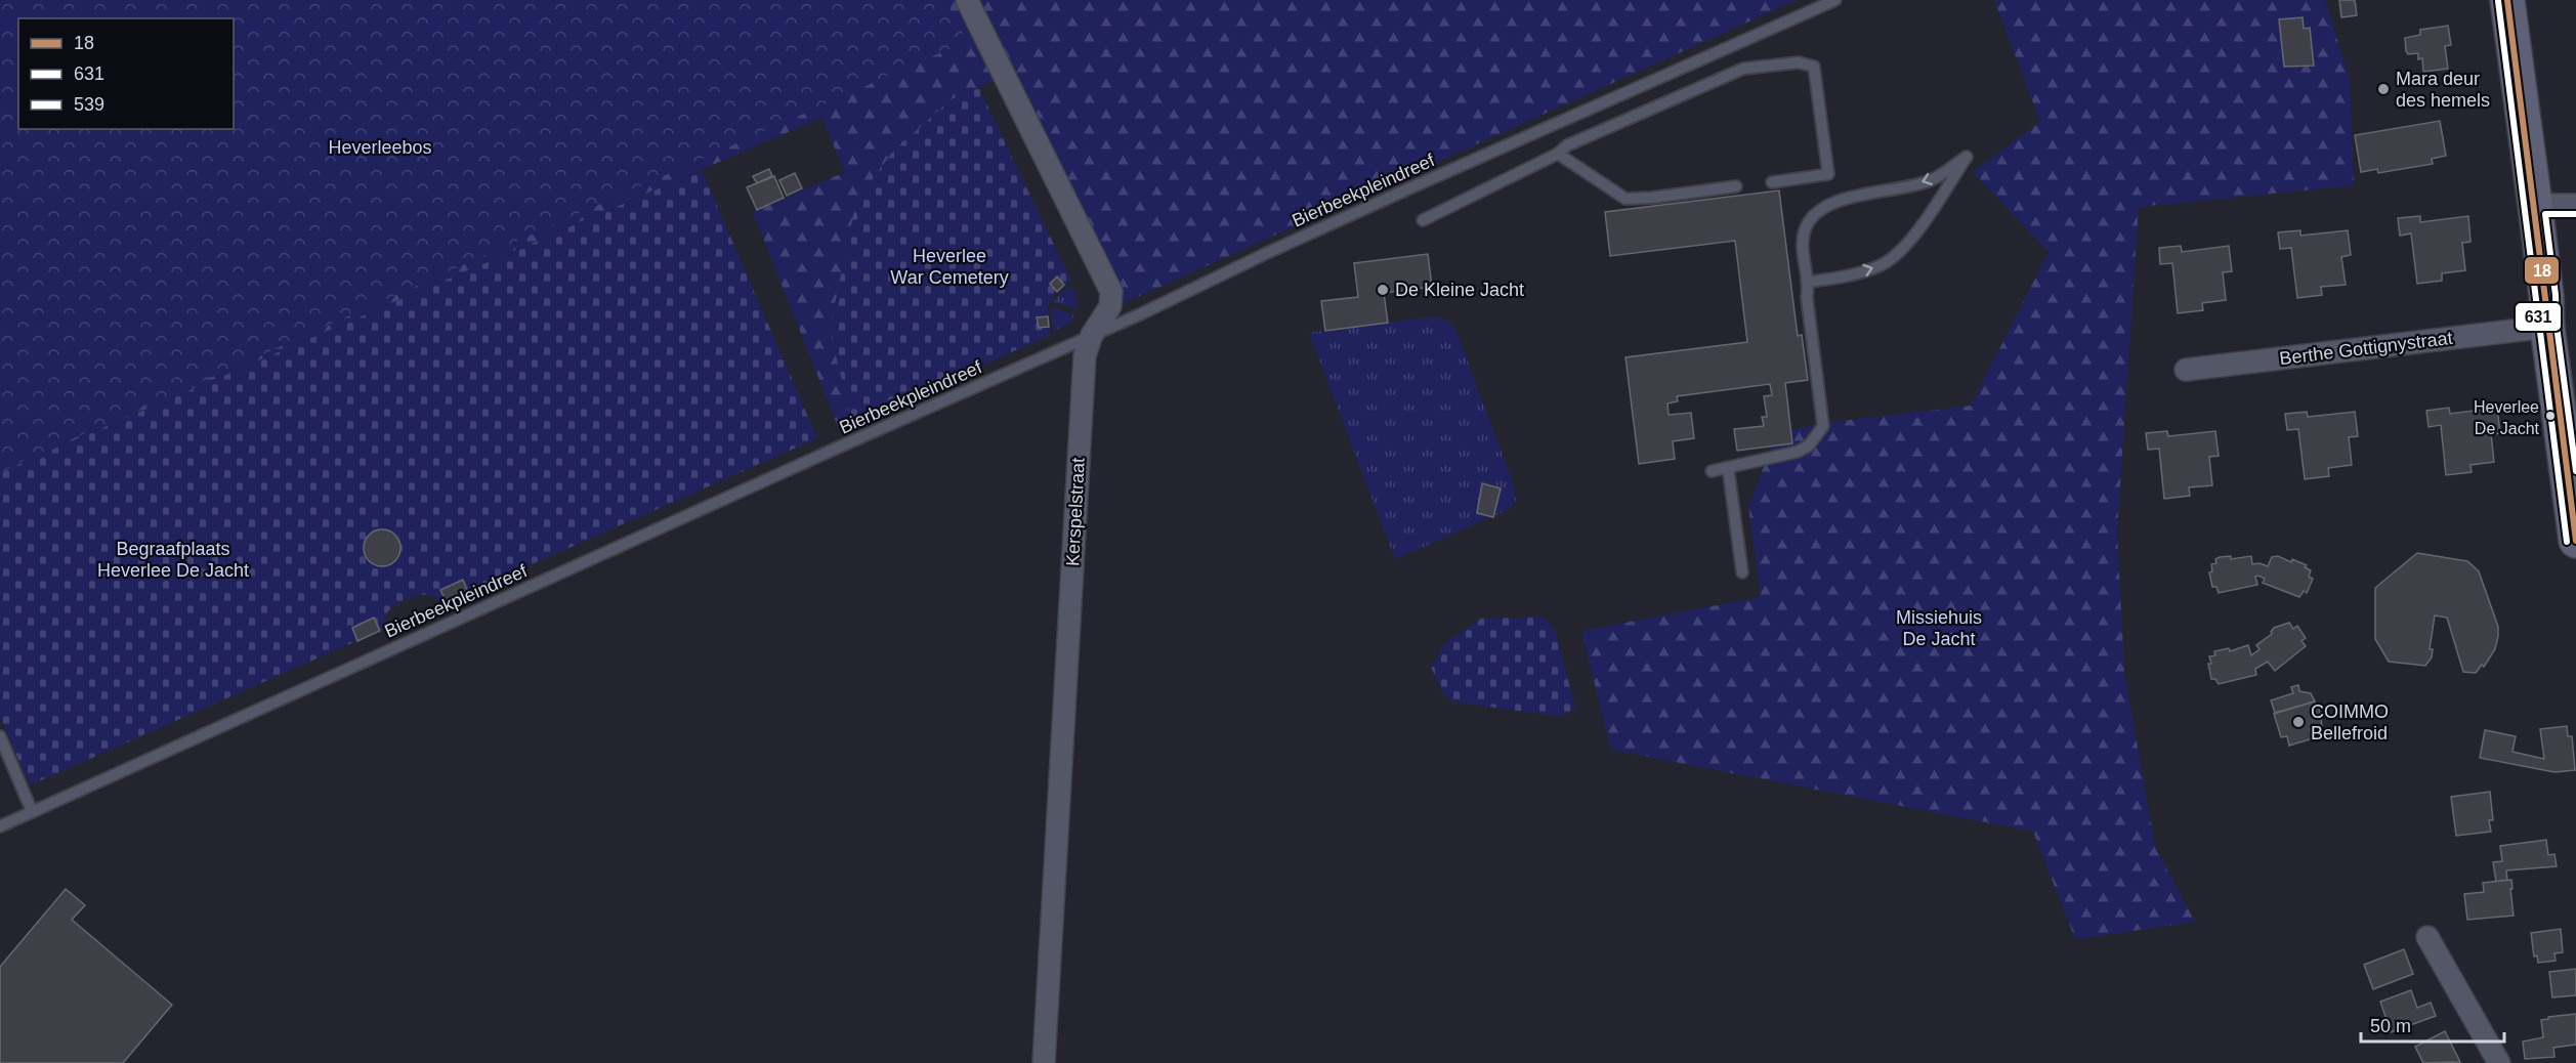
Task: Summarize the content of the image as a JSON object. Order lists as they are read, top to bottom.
{
  "streets": {
    "street": ["Berthe Gottignystraat", "Kerspelstraat"],
    "lane": ["Bierbeekpleindreef"]
  },
  "crossings": [
    ["Bierbeekpleindreef", "Kerspelstraat"]
  ],
  "parks": [
    "Heverleebos",
    "Heverlee War Cemetery",
    "Begraafplaats Heverlee De Jacht",
    "Missiehuis De Jacht"
  ],
  "places": [
    "Mara deur des hemels",
    "De Kleine Jacht",
    "Heverlee De Jacht",
    "COIMMO Bellefroid"
  ],
  "lines": ["transit line 18", "transit line 631", "transit line 539"],
  "legend": ["18", "631", "539"],
  "scale_bar": "50 m"
}
